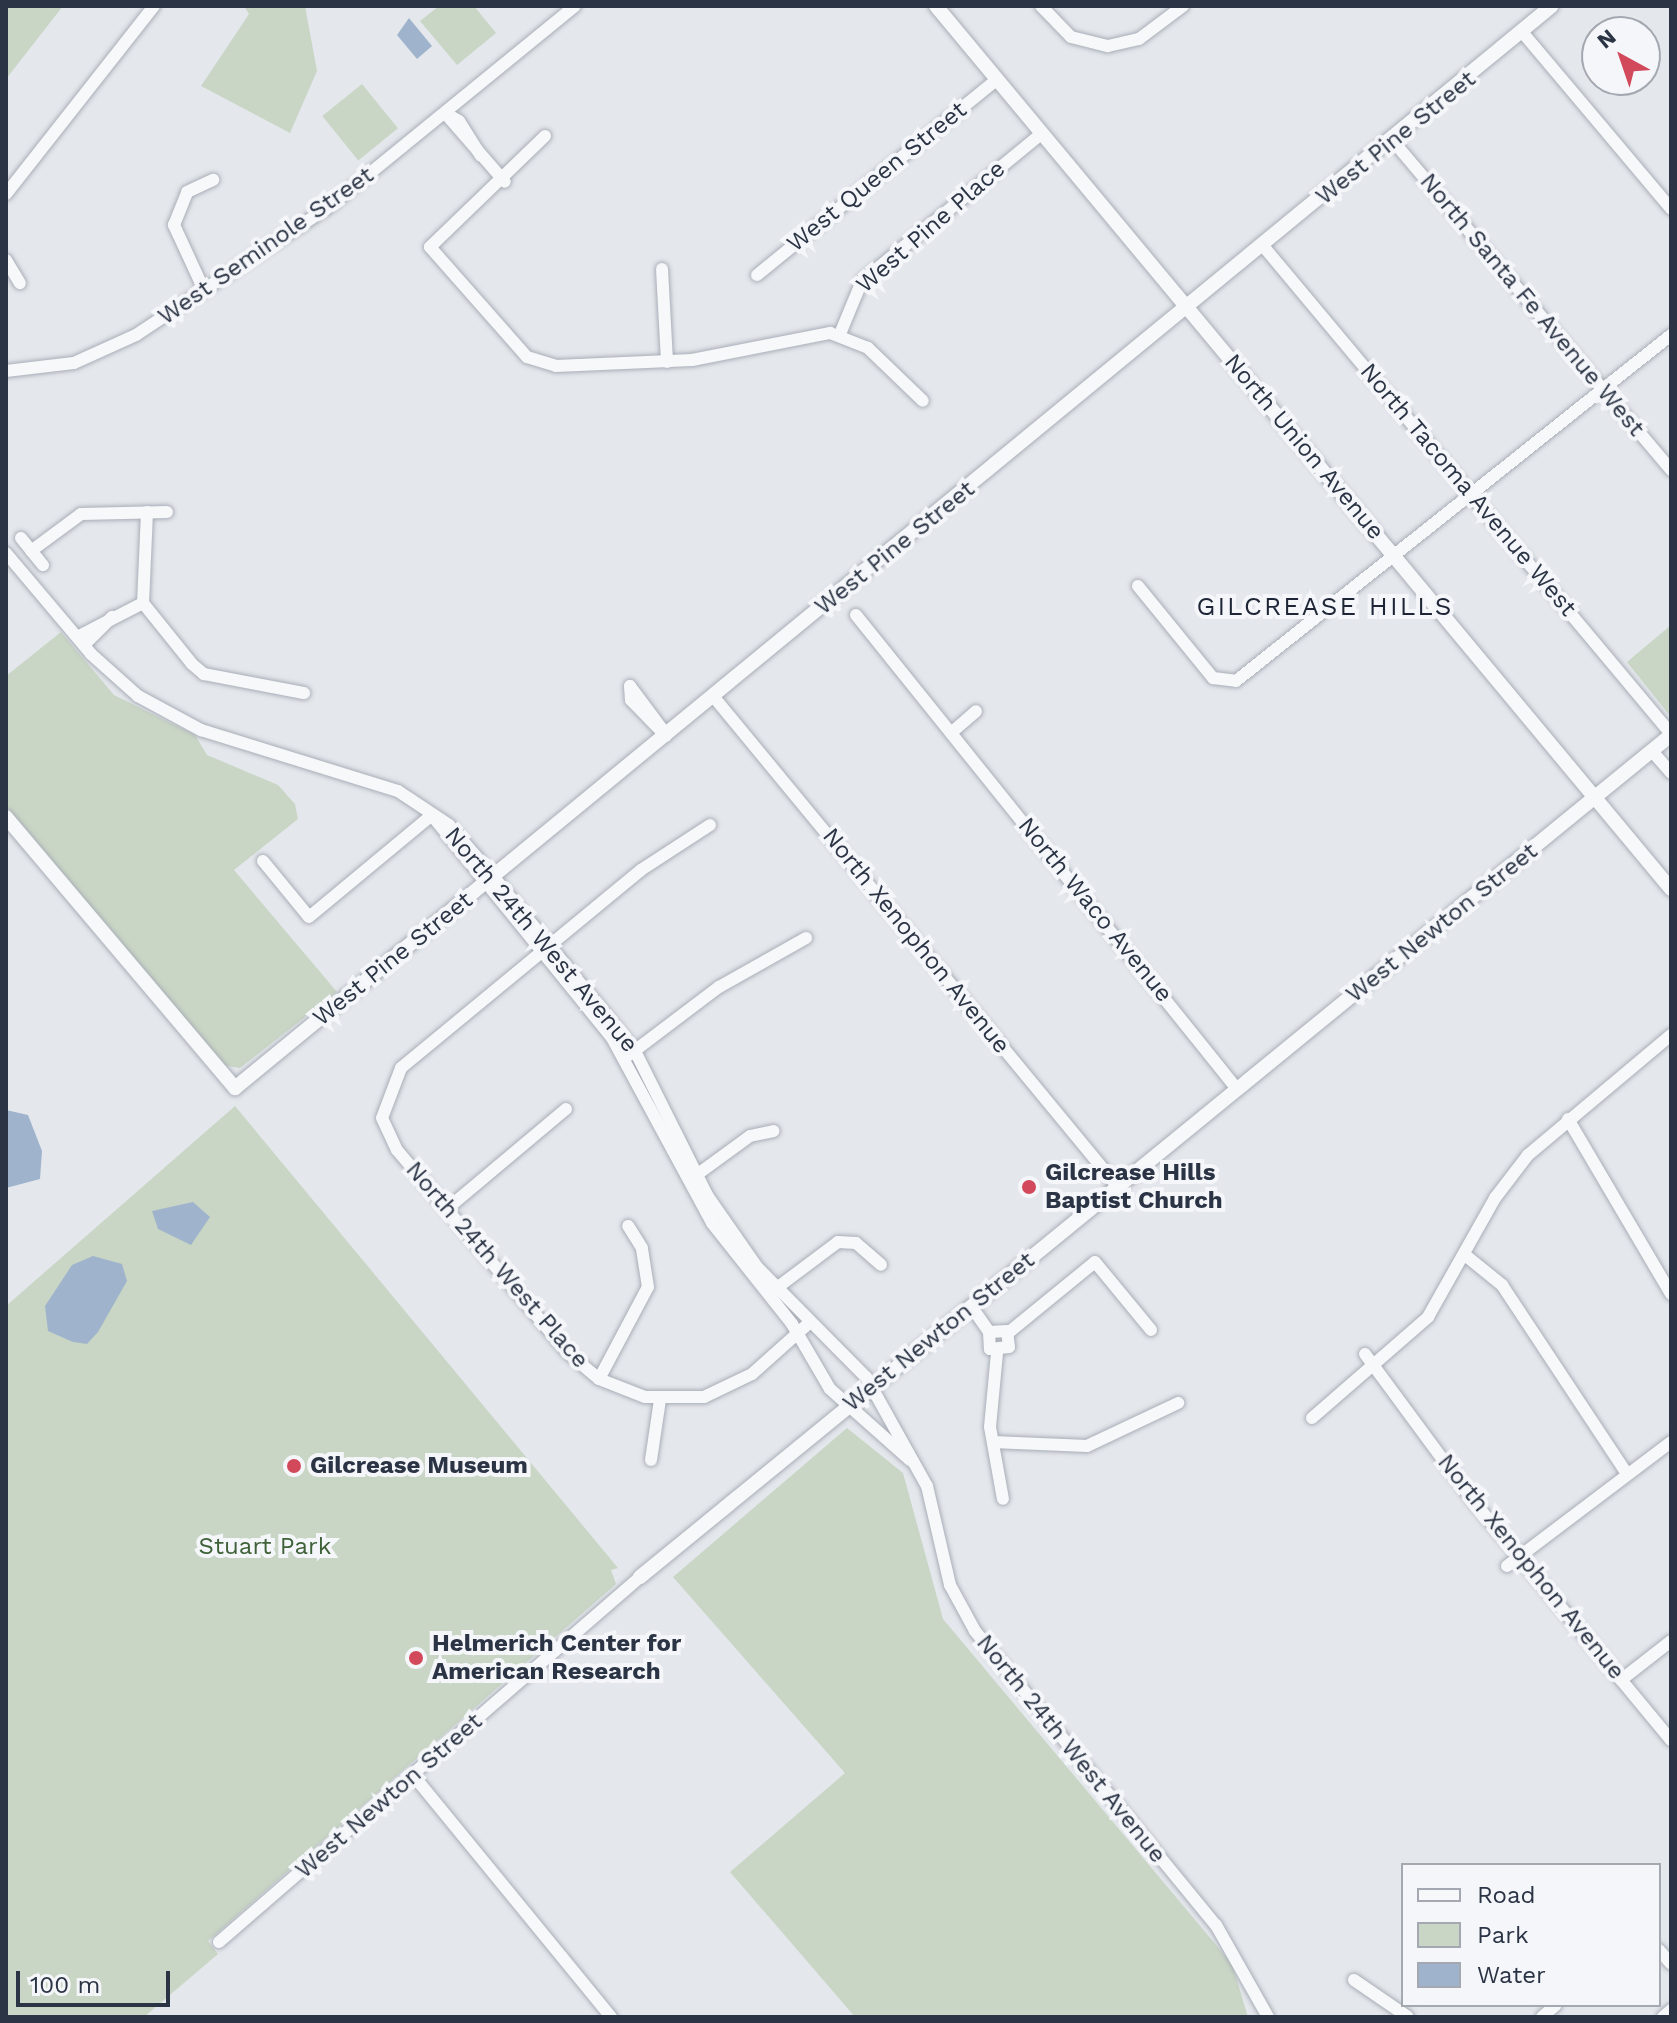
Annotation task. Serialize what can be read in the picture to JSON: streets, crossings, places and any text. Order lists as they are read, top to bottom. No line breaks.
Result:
{"streets":{"street":["West Pine Street","West Queen Street","West Pine Place","West Seminole Street","North Santa Fe Avenue West","North Union Avenue","North Tacoma Avenue West","North Waco Avenue","West Newton Street","North 24th West Avenue","North Xenophon Avenue","North 24th West Place"]},"crossings":[["West Pine Street","North Santa Fe Avenue West"],["West Pine Street","North Union Avenue"],["West Pine Street","North Tacoma Avenue West"],["West Pine Street","North 24th West Avenue"],["West Pine Street","North Xenophon Avenue"],["West Queen Street","North Union Avenue"],["West Pine Place","North Union Avenue"],["North Union Avenue","West Newton Street"],["North Tacoma Avenue West","West Newton Street"],["North Waco Avenue","West Newton Street"],["West Newton Street","North 24th West Avenue"],["West Newton Street","North Xenophon Avenue"],["North 24th West Avenue","North 24th West Place"]],"districts":["GILCREASE HILLS"],"parks":["Stuart Park"],"places":["Gilcrease Hills Baptist Church","Gilcrease Museum","Helmerich Center for American Research"],"legend":["Road","Park","Water"],"scale_bar":"100 m","north":"top left"}
